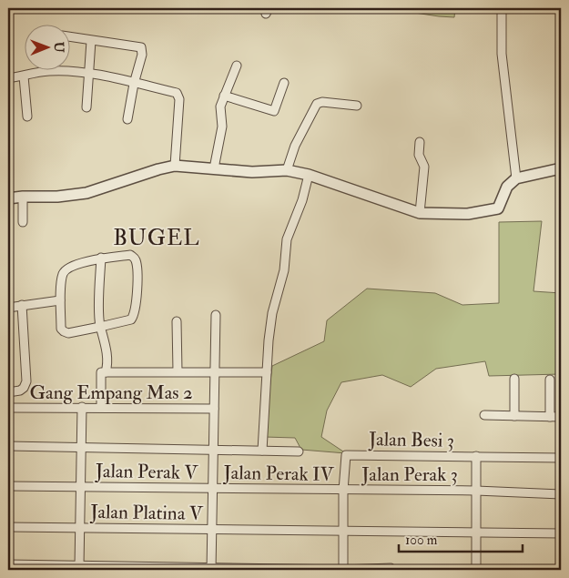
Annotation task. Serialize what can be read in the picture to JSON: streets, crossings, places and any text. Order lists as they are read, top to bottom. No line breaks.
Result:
{"streets":{"street":["Gang Empang Mas 2","Jalan Besi 3","Jalan Perak V","Jalan Perak IV","Jalan Perak 3","Jalan Platina V"]},"crossings":[["Jalan Besi 3","Jalan Perak IV"],["Jalan Besi 3","Jalan Perak 3"],["Jalan Perak V","Jalan Perak IV"],["Jalan Perak IV","Jalan Perak 3"]],"districts":["BUGEL"],"scale_bar":"100 m","north":"right"}
